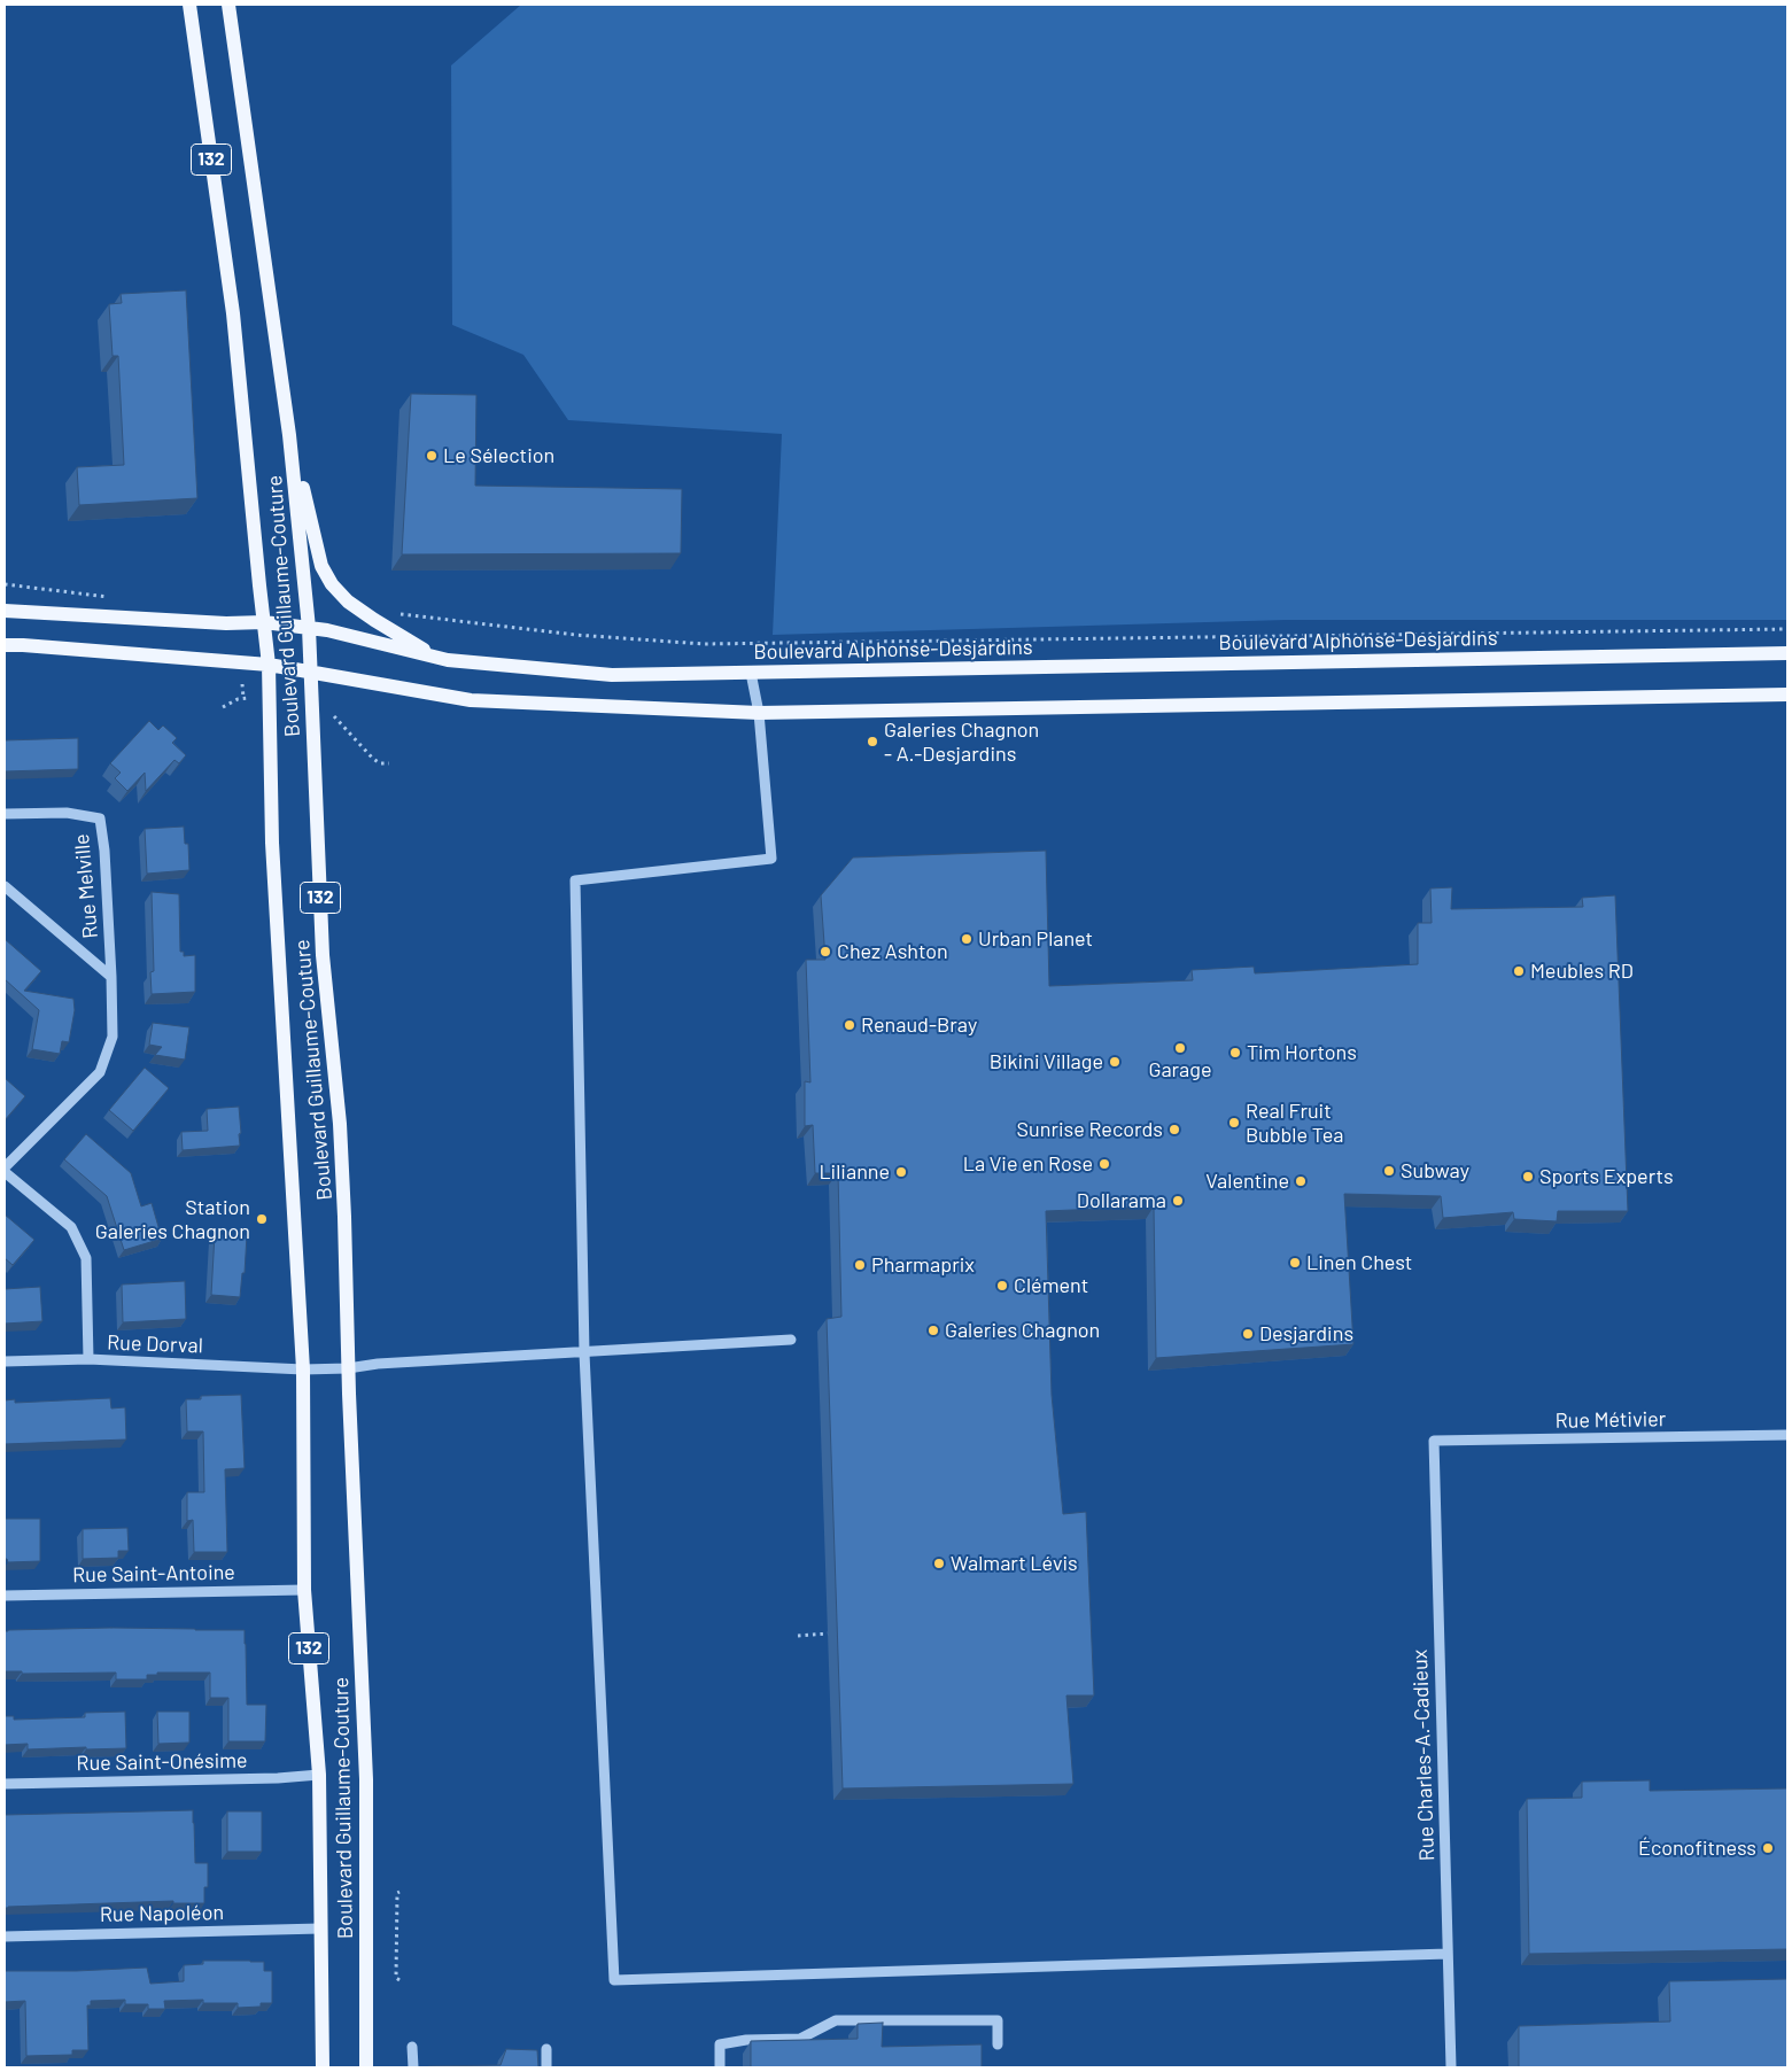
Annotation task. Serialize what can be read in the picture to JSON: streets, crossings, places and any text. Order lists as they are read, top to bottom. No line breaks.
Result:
{"streets":{"main road":["132","Boulevard Guillaume-Couture","Boulevard Alphonse-Desjardins"],"street":["Rue Melville","Rue Dorval","Rue Métivier","Rue Saint-Antoine","Rue Charles-A.-Cadieux","Rue Saint-Onésime","Rue Napoléon"]},"crossings":[["Boulevard Guillaume-Couture","Boulevard Alphonse-Desjardins"],["Boulevard Guillaume-Couture","Rue Dorval"],["Boulevard Guillaume-Couture","Rue Saint-Antoine"],["Boulevard Guillaume-Couture","Rue Saint-Onésime"],["Boulevard Guillaume-Couture","Rue Napoléon"],["Rue Métivier","Rue Charles-A.-Cadieux"]],"places":["Le Sélection","Galeries Chagnon - A.-Desjardins","Urban Planet","Chez Ashton","Meubles RD","Renaud-Bray","Garage","Tim Hortons","Bikini Village","Real Fruit Bubble Tea","Sunrise Records","La Vie en Rose","Subway","Lilianne","Sports Experts","Valentine","Dollarama","Station Galeries Chagnon","Linen Chest","Pharmaprix","Clément","Galeries Chagnon","Desjardins","Walmart Lévis","Éconofitness"]}
